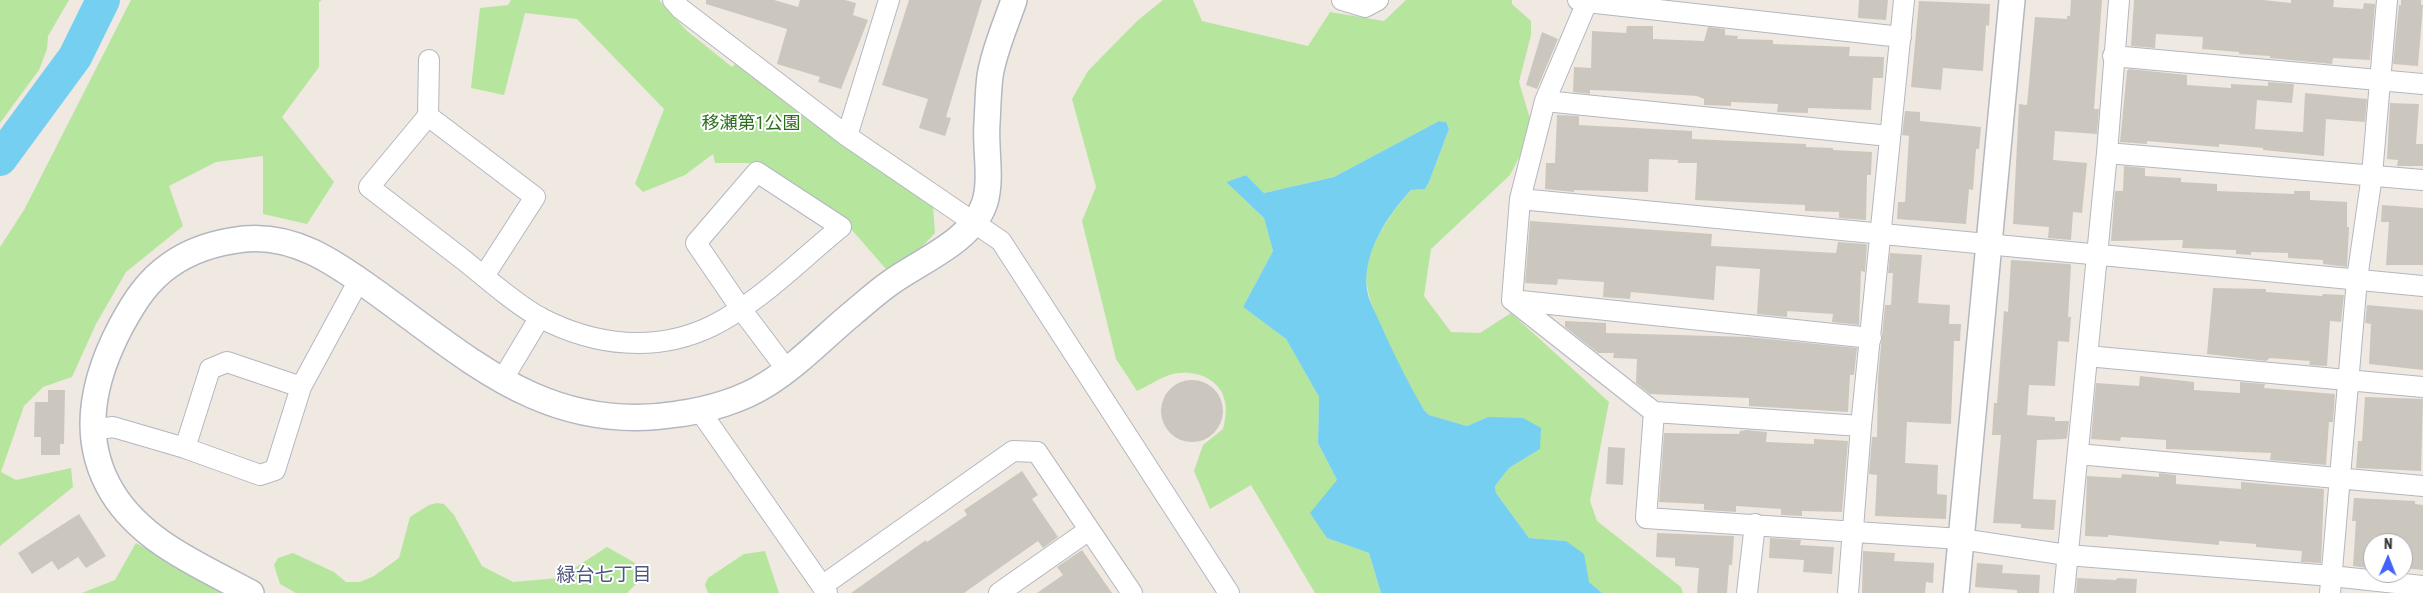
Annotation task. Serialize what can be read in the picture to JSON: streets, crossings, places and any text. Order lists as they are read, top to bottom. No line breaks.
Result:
{"districts":["緑台七丁目"],"parks":["移瀬第1公園"],"north":"top"}
